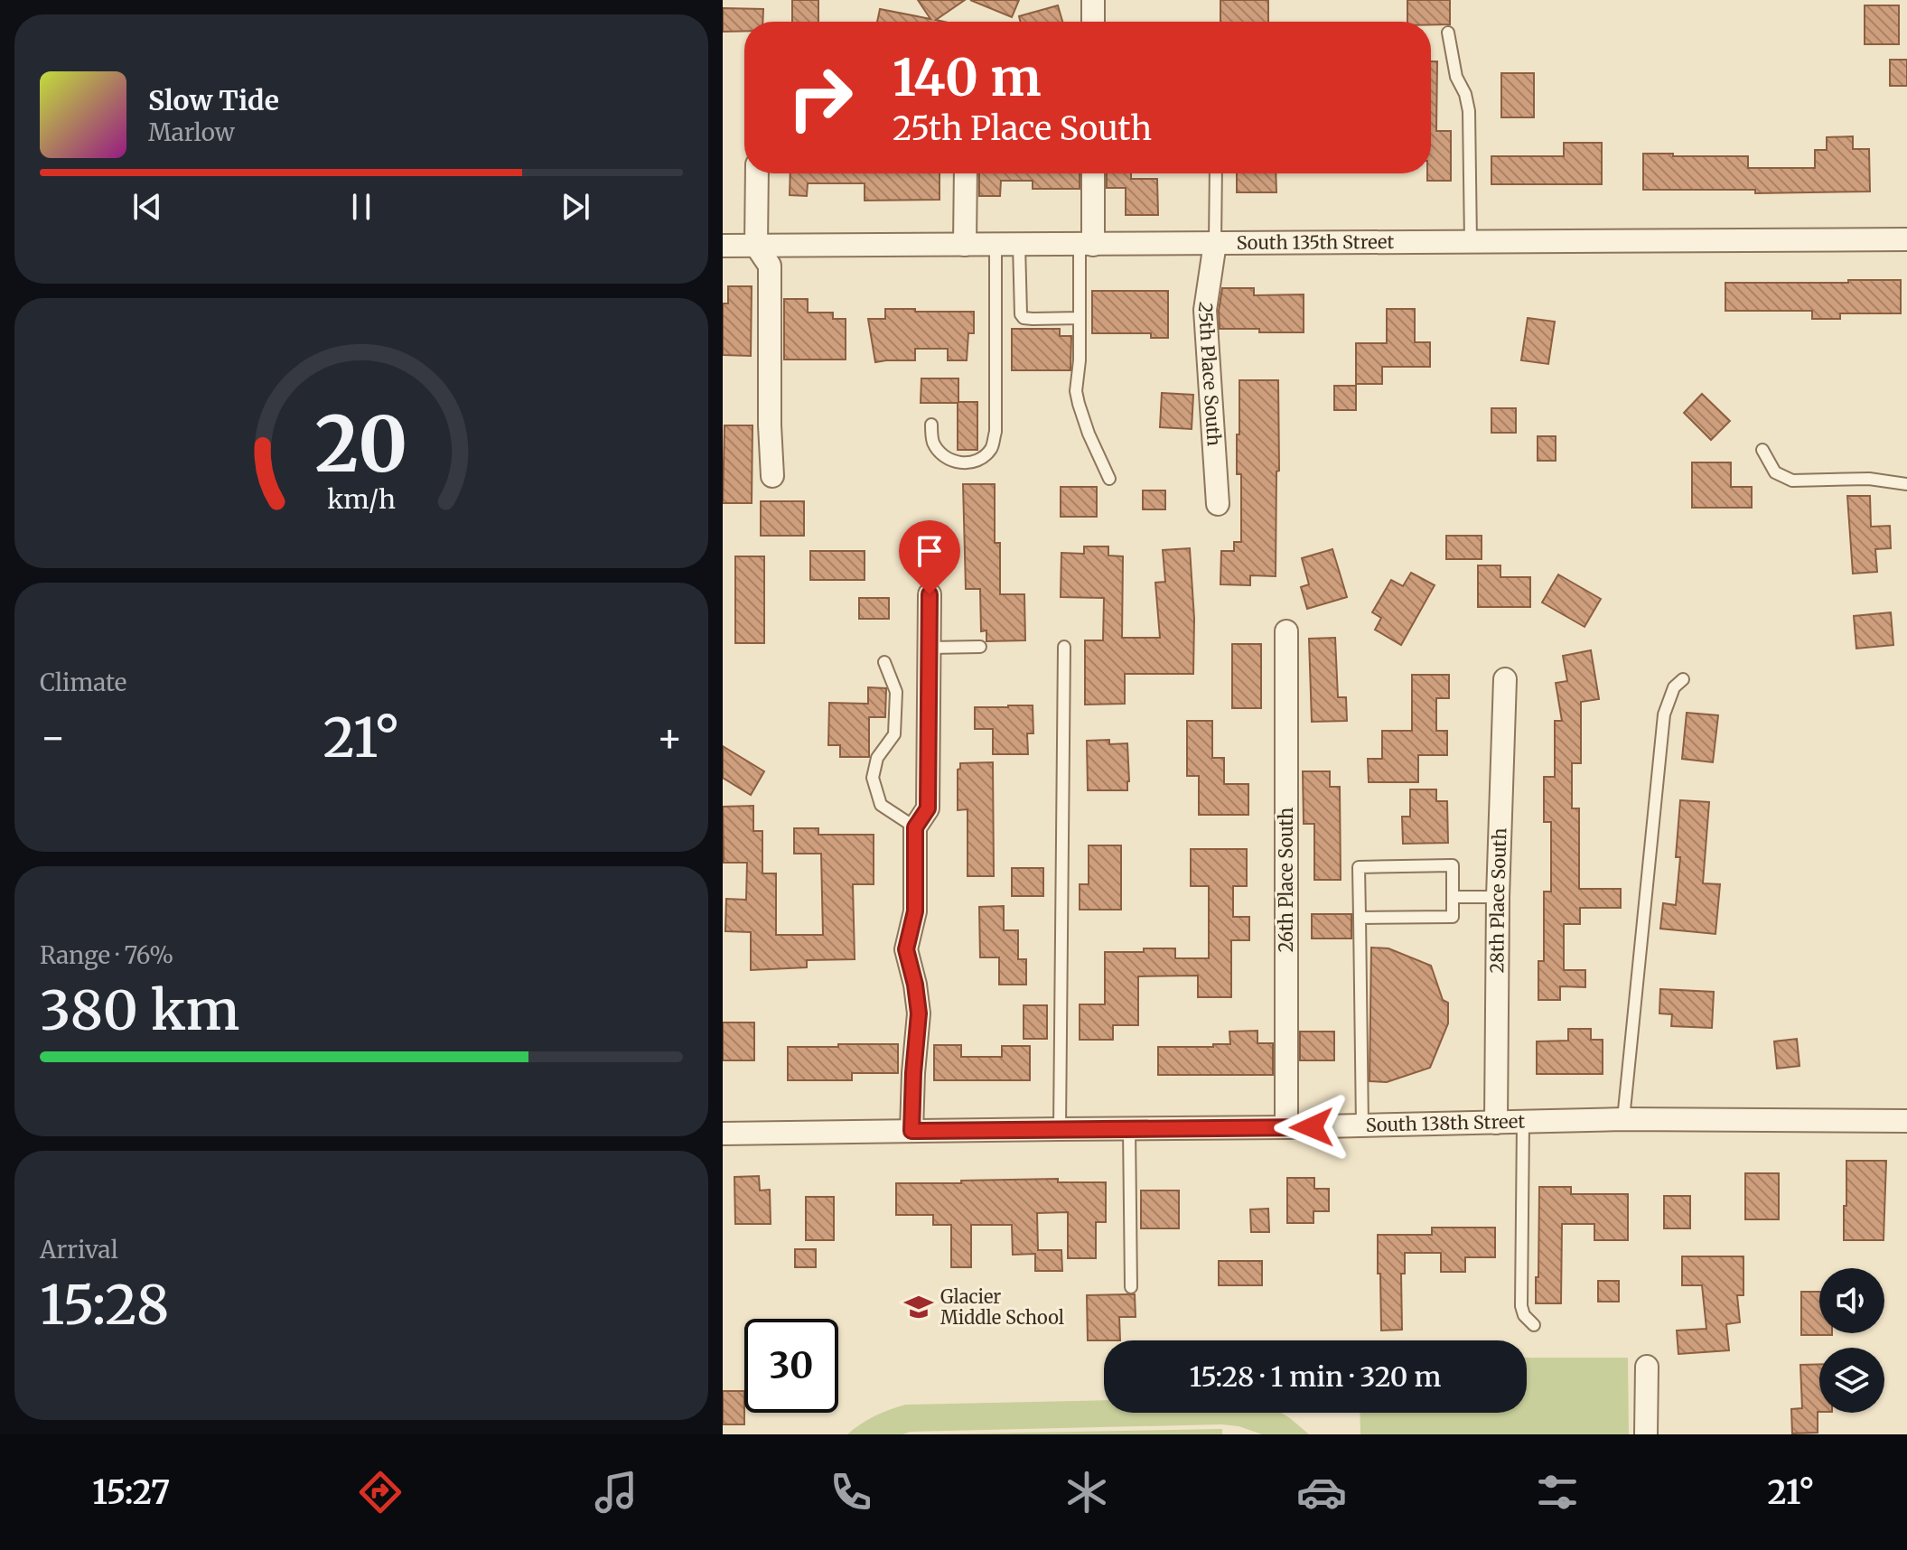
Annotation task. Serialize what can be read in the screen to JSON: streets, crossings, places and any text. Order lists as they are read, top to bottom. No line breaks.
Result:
{"streets":{"street":["South 135th Street","25th Place South","26th Place South","28th Place South","South 138th Street"]},"crossings":[["South 135th Street","25th Place South"],["26th Place South","South 138th Street"],["28th Place South","South 138th Street"]],"places":{"school or university":["Glacier Middle School"]},"page":{"turn":["140 m","25th Place South"],"song":["Slow Tide","Marlow"],"tile":["Climate",["Range · 76%","380 km"],["Arrival","15:28"]],"heat":["−","21°","+"],"limit":"30","trip":"15:28 · 1 min · 320 m","tabs":["15:27","21°"],"gauge":["20","km/h"]}}
